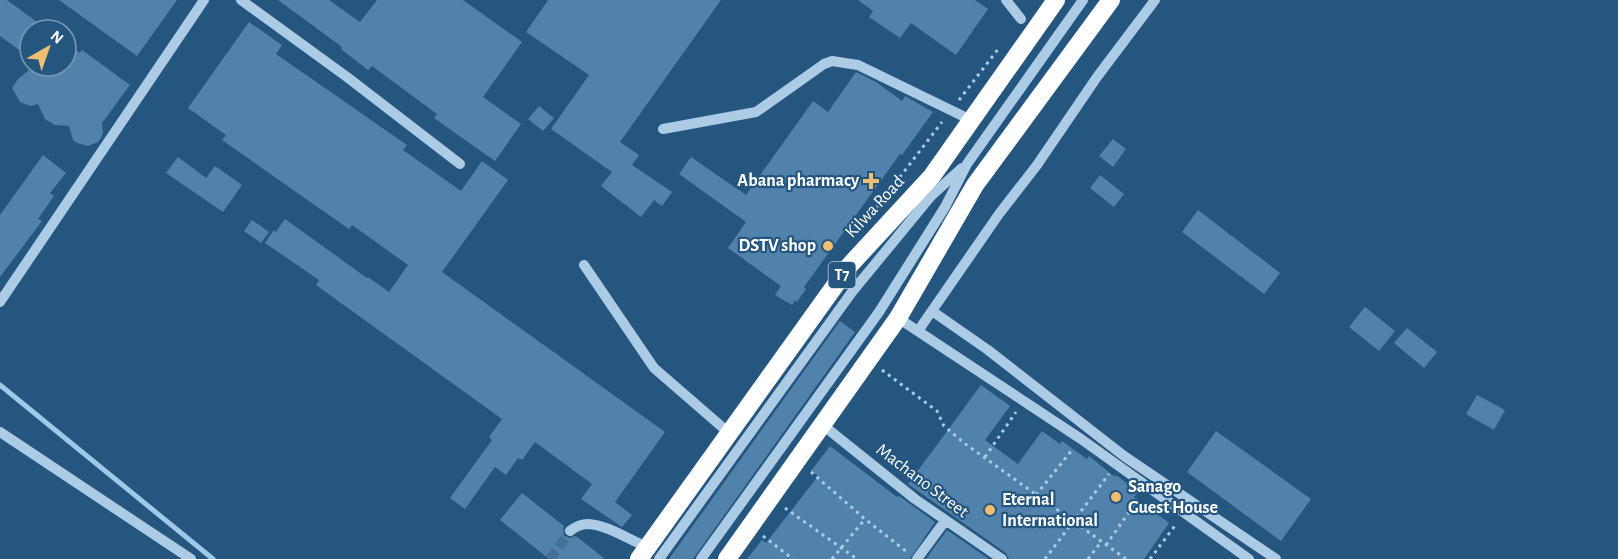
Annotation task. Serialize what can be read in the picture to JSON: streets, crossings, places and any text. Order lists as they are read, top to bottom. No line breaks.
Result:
{"streets":{"highway":["Kilwa Road","T7"],"street":["Machano Street"]},"places":{"health":["Abana pharmacy"],"other":["DSTV shop","Sanago Guest House","Eternal International"]},"north":"top right"}
